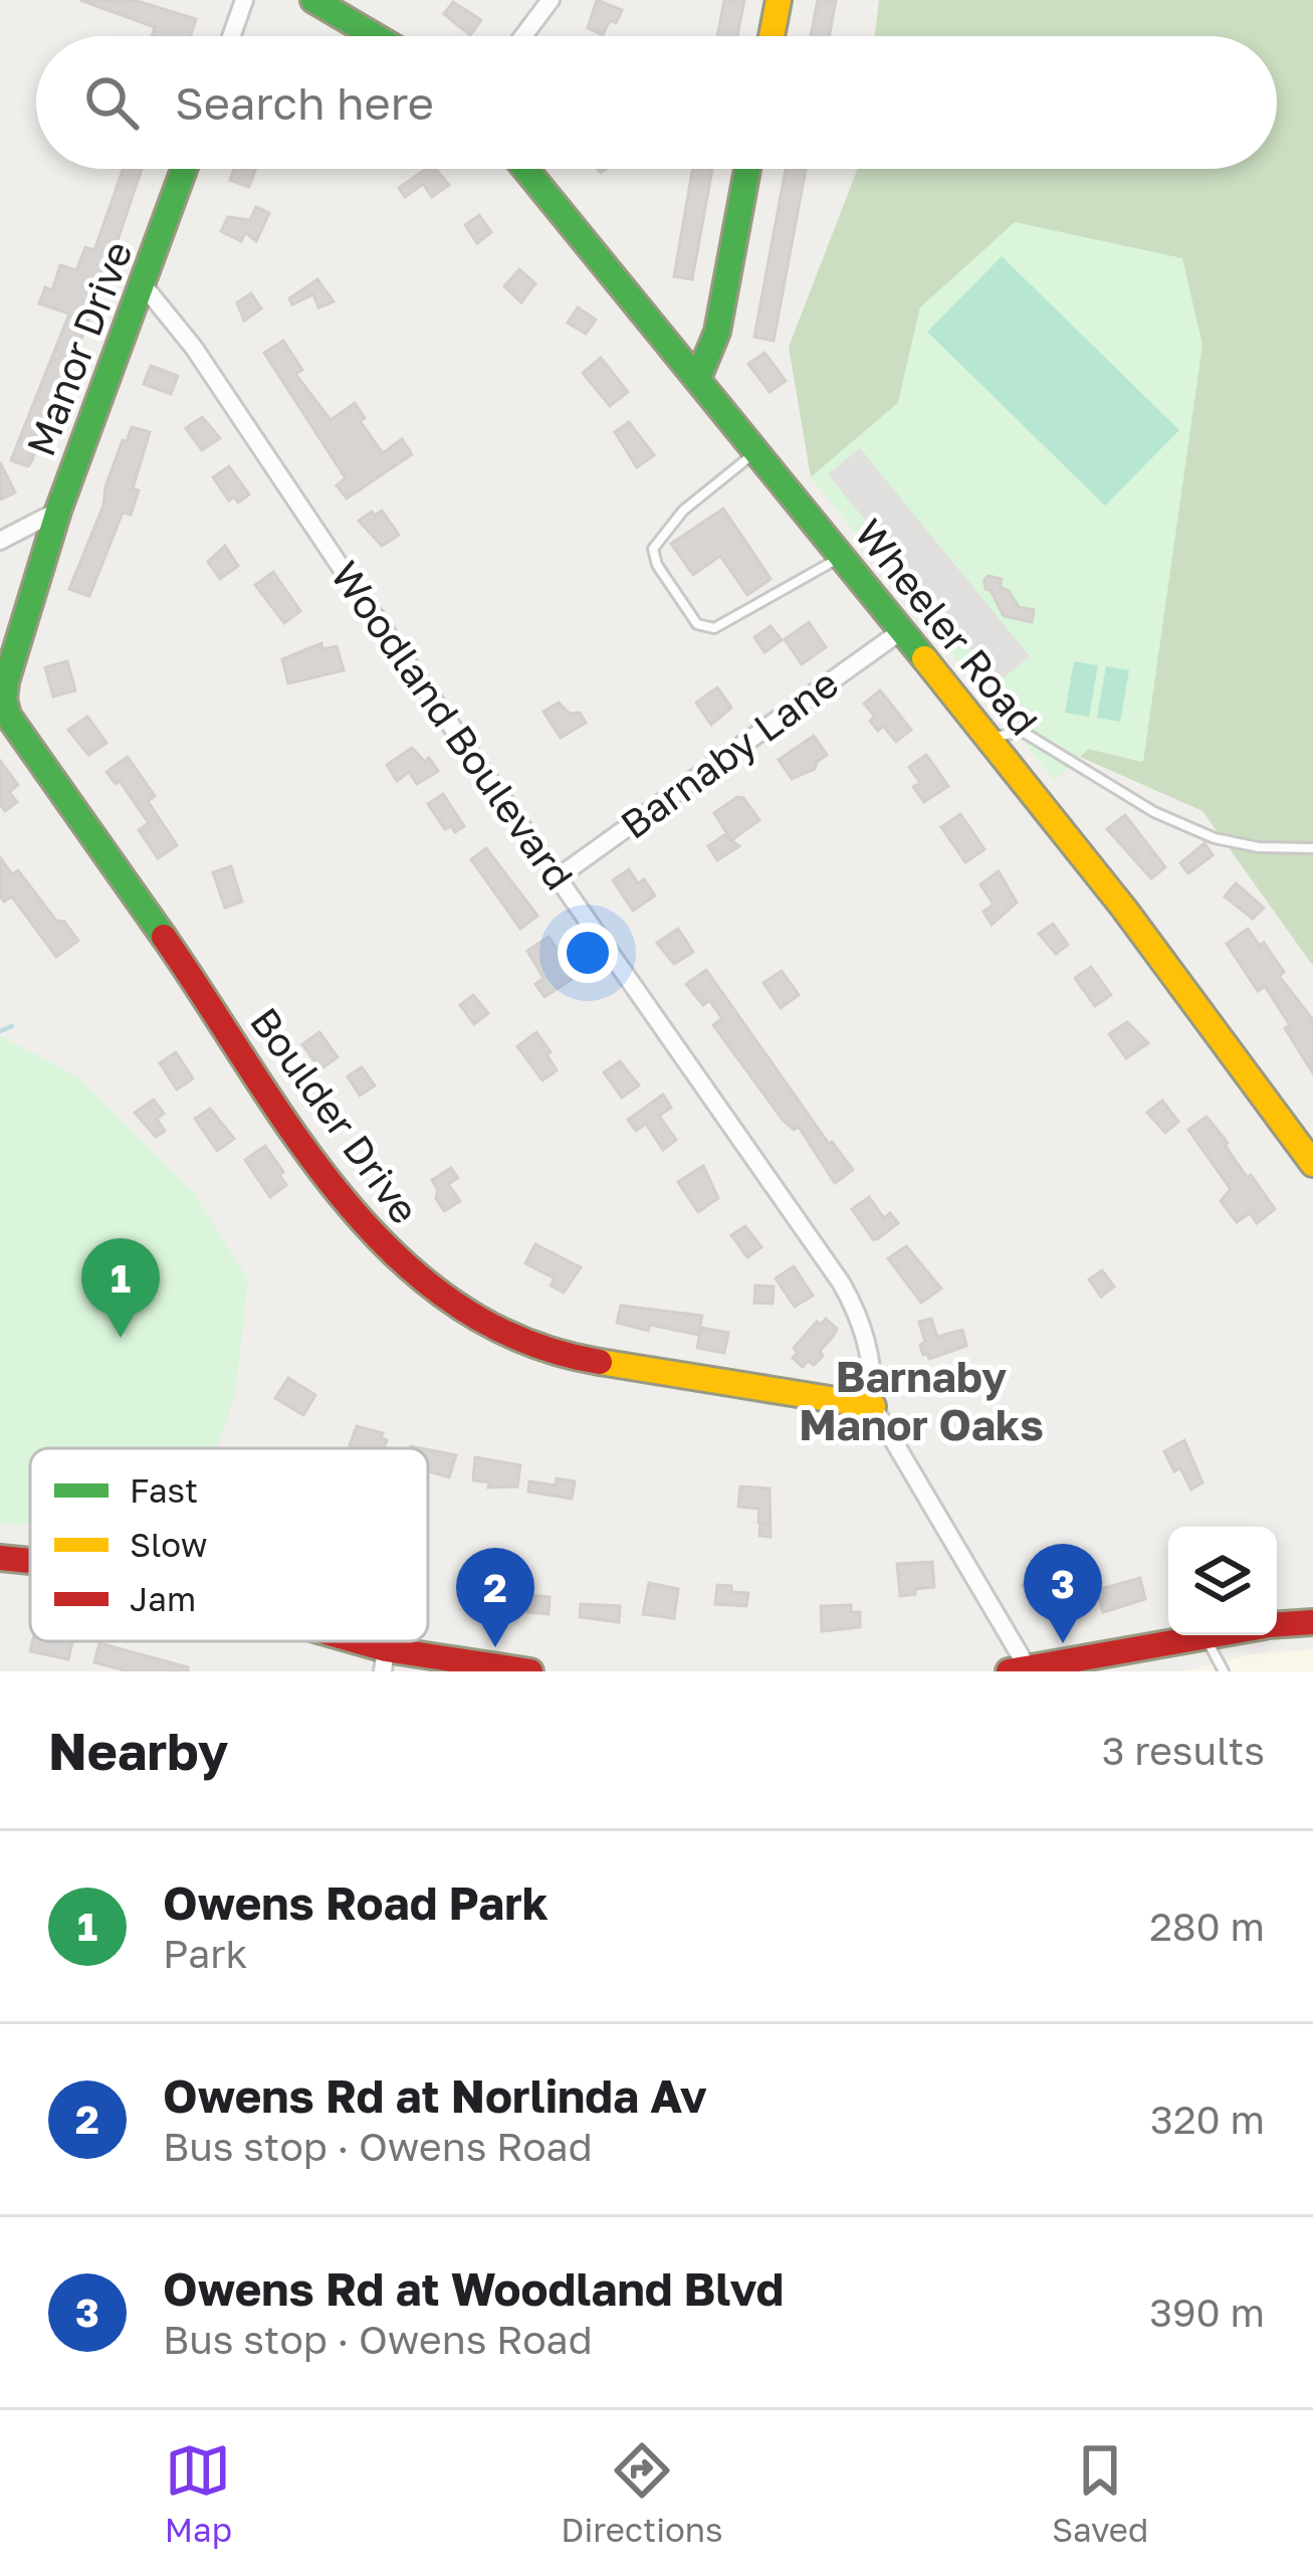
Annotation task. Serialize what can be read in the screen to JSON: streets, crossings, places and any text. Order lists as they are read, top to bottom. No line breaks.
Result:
{"streets":{"street":["Manor Drive","Wheeler Road","Woodland Boulevard","Barnaby Lane","Boulder Drive"]},"crossings":[["Manor Drive","Woodland Boulevard"],["Manor Drive","Boulder Drive"],["Wheeler Road","Barnaby Lane"],["Woodland Boulevard","Barnaby Lane"],["Woodland Boulevard","Boulder Drive"]],"districts":["Barnaby Manor Oaks"],"legend":["Fast","Slow","Jam"],"page":{"search":"Search here","pins":["1","3","2"],"heading":["Nearby","3 results"],"list":[{"mark":"1","name":"Owens Road Park","note":"Park","value":"280 m"},{"mark":"2","name":"Owens Rd at Norlinda Av","note":"Bus stop · Owens Road","value":"320 m"},{"mark":"3","name":"Owens Rd at Woodland Blvd","note":"Bus stop · Owens Road","value":"390 m"}],"nav":["Map","Directions","Saved"]}}
